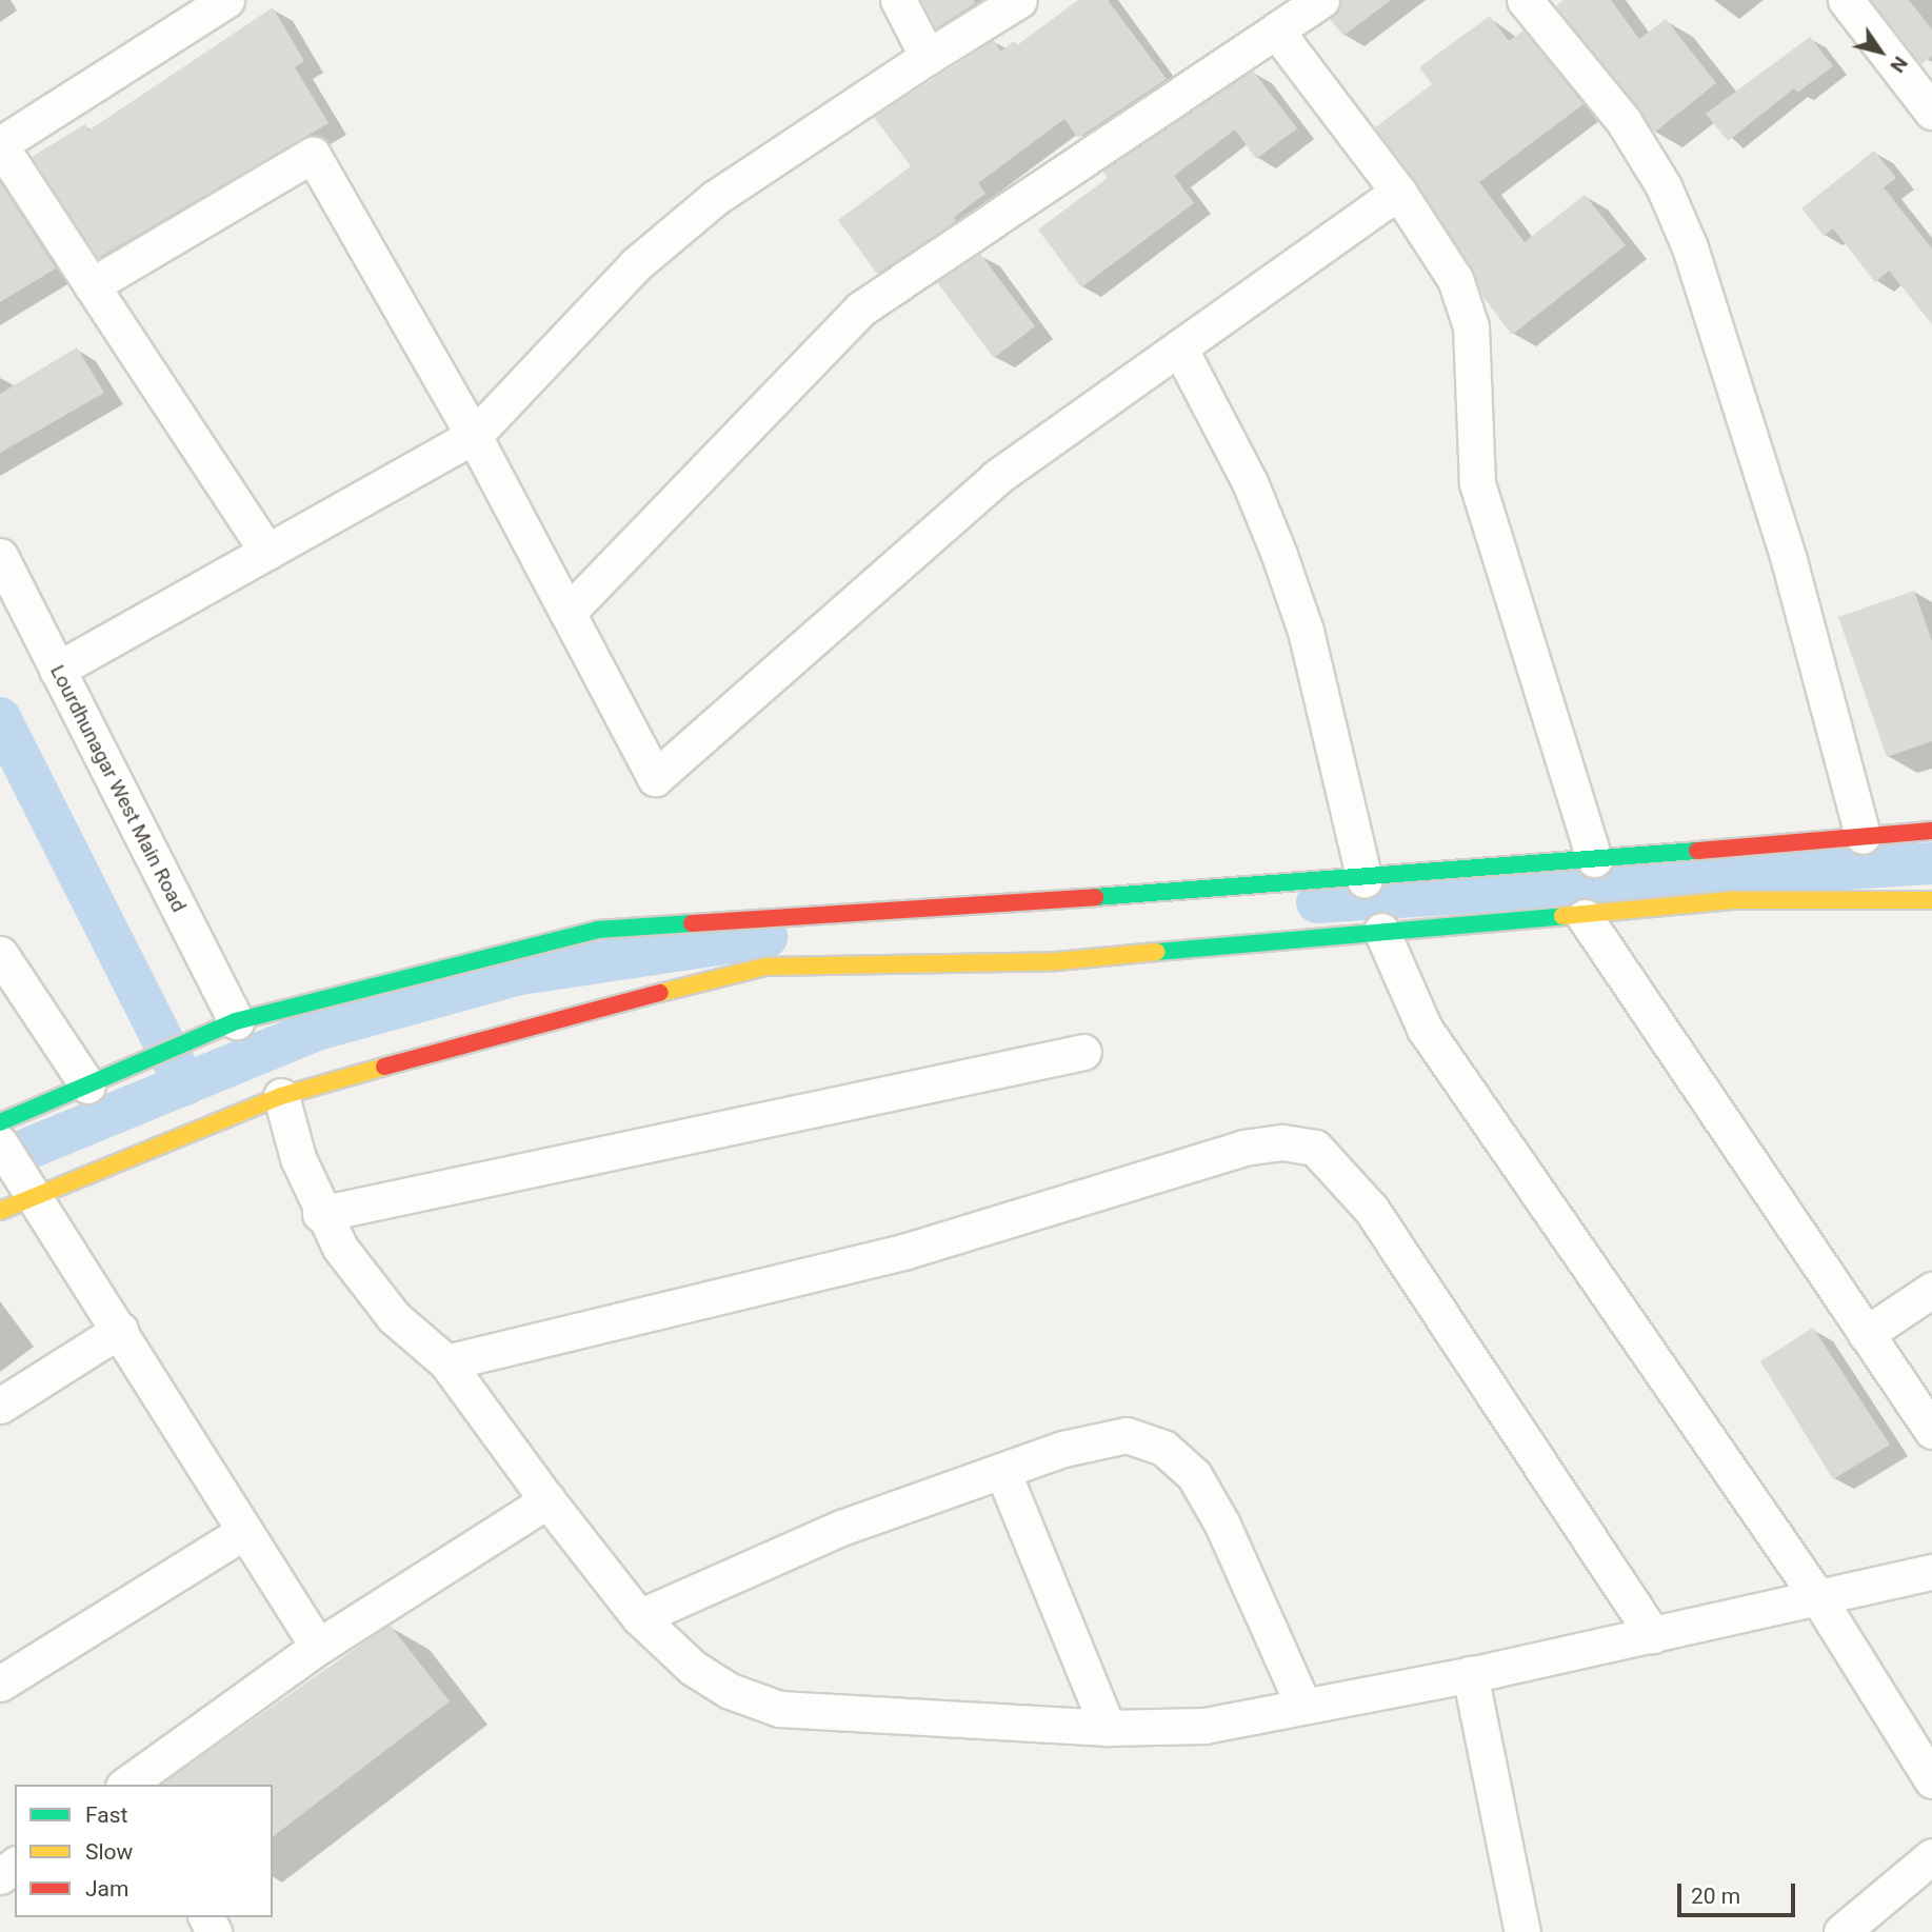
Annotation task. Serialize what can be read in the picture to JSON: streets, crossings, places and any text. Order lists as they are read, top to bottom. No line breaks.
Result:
{"streets":{"street":["Lourdhunagar West Main Road"]},"legend":["Fast","Slow","Jam"],"scale_bar":"20 m","north":"bottom right"}
